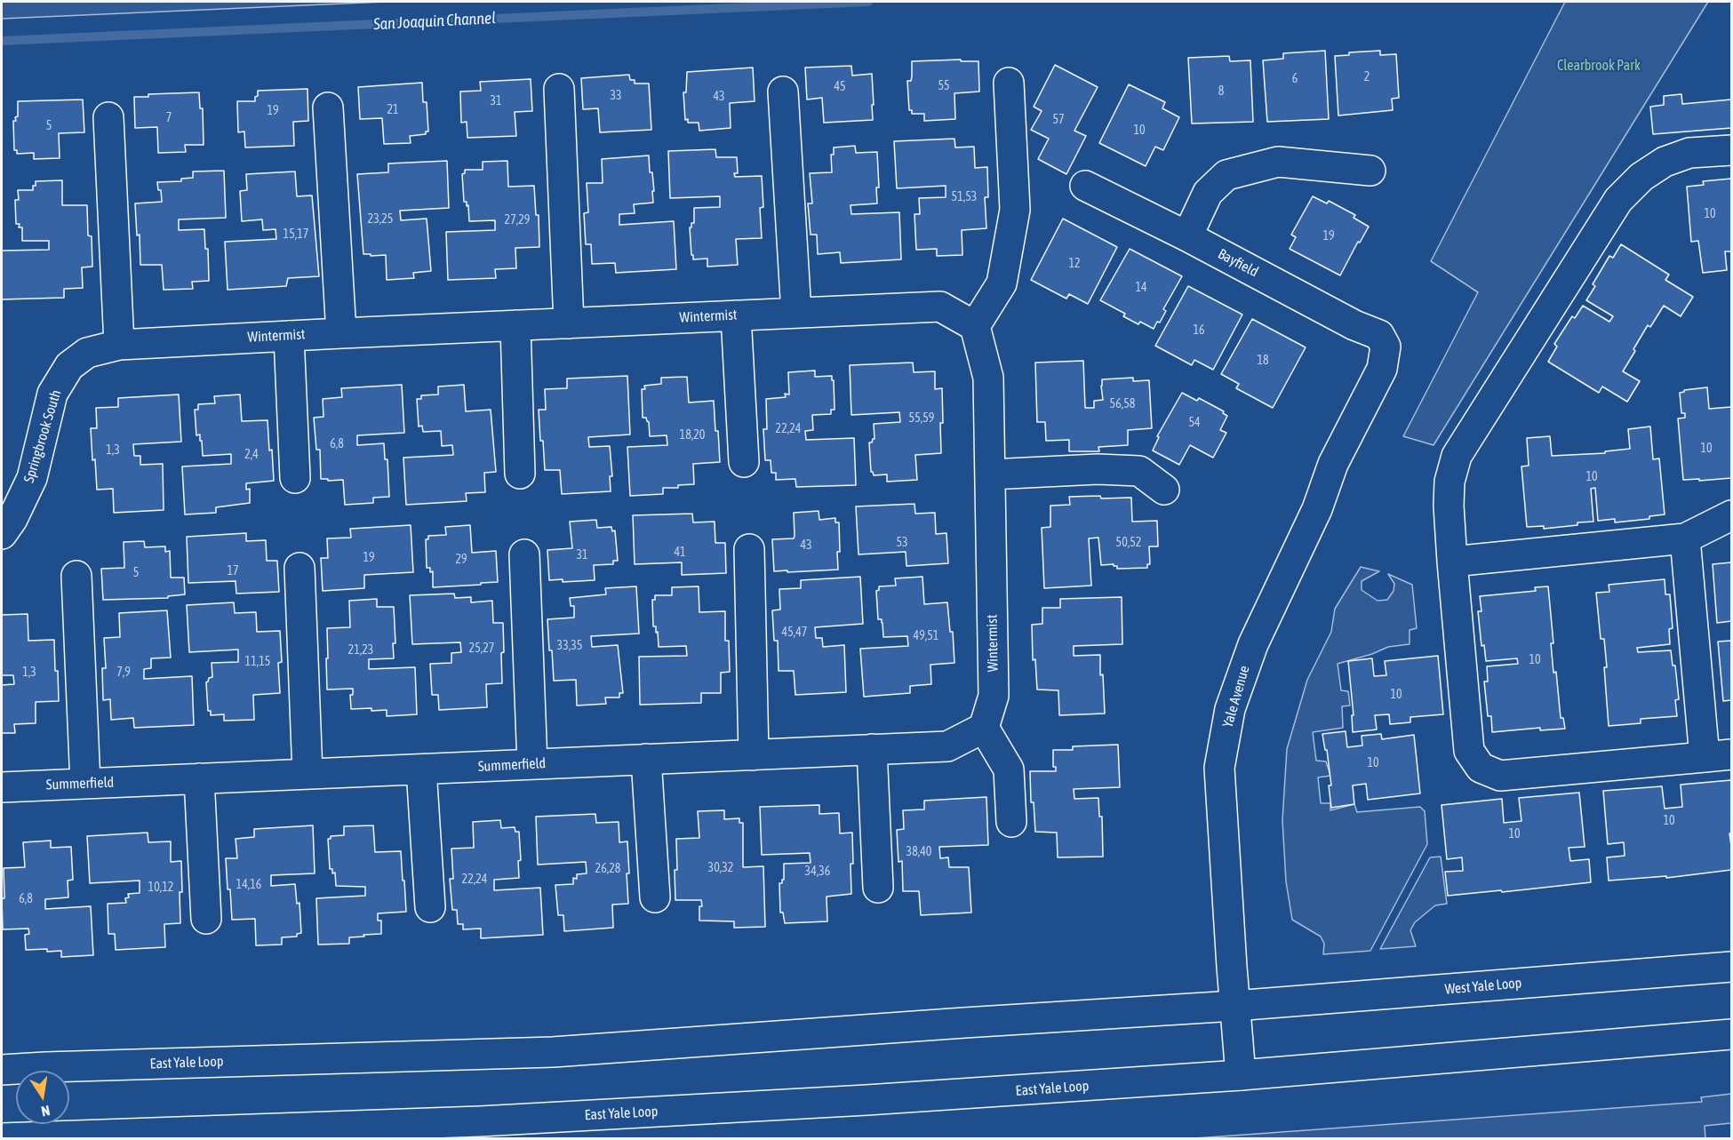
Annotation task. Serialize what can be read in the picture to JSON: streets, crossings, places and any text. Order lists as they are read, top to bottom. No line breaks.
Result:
{"streets":{"street":["Bayfield","Wintermist","Springbrook South","Yale Avenue","Summerfield","West Yale Loop","East Yale Loop"]},"crossings":[["Bayfield","Yale Avenue"],["Wintermist","Springbrook South"],["Wintermist","Summerfield"],["Yale Avenue","West Yale Loop"],["Yale Avenue","East Yale Loop"],["West Yale Loop","East Yale Loop"]],"water":["San Joaquin Channel"],"parks":["Clearbrook Park"],"house_numbers":["2","6","55","45","8","33","43","31","21","19","7","57","5","10","51,53","10","23,25","27,29","15,17","19","12","14","16","18","56,58","55,59","54","22,24","18,20","6,8","10","1,3","2,4","10","53","50,52","43","41","31","19","29","17","5","45,47","49,51","33,35","25,27","21,23","10","11,15","1,3","7,9","10","10","10","10","38,40","30,32","26,28","34,36","22,24","14,16","10,12","6,8"],"north":"bottom"}
